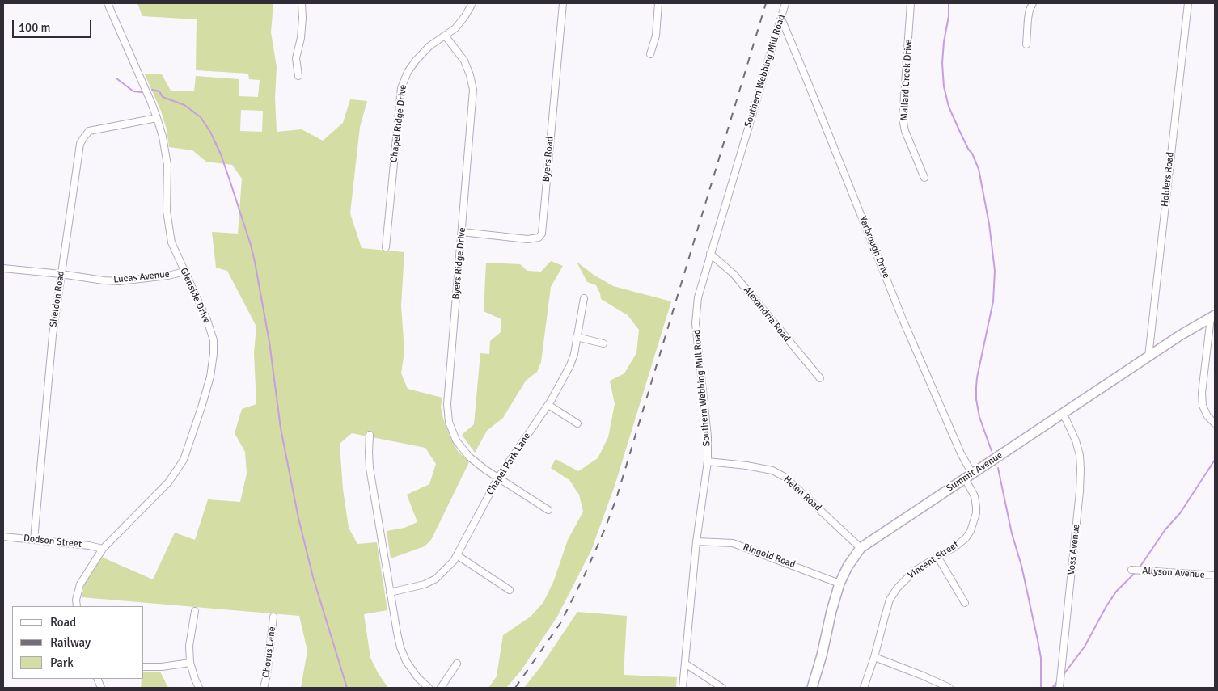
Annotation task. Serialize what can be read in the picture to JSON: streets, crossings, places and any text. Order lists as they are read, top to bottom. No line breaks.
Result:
{"streets":{"main road":["Summit Avenue"],"street":["Southern Webbing Mill Road","Mallard Creek Drive","Chapel Ridge Drive","Byers Road","Holders Road","Yarbrough Drive","Byers Ridge Drive","Lucas Avenue","Glenside Drive","Sheldon Road","Alexandria Road","Chapel Park Lane","Helen Road","Dodson Street","Voss Avenue","Ringold Road","Vincent Street","Allyson Avenue","Chorus Lane"]},"crossings":[["Southern Webbing Mill Road","Yarbrough Drive"],["Southern Webbing Mill Road","Alexandria Road"],["Southern Webbing Mill Road","Helen Road"],["Southern Webbing Mill Road","Ringold Road"],["Chapel Ridge Drive","Byers Ridge Drive"],["Byers Road","Byers Ridge Drive"],["Holders Road","Summit Avenue"],["Yarbrough Drive","Summit Avenue"],["Yarbrough Drive","Vincent Street"],["Byers Ridge Drive","Chapel Park Lane"],["Lucas Avenue","Glenside Drive"],["Lucas Avenue","Sheldon Road"],["Glenside Drive","Sheldon Road"],["Glenside Drive","Dodson Street"],["Sheldon Road","Dodson Street"],["Summit Avenue","Helen Road"],["Summit Avenue","Voss Avenue"],["Summit Avenue","Ringold Road"],["Summit Avenue","Vincent Street"]],"legend":["Road","Railway","Park"],"scale_bar":"100 m"}
